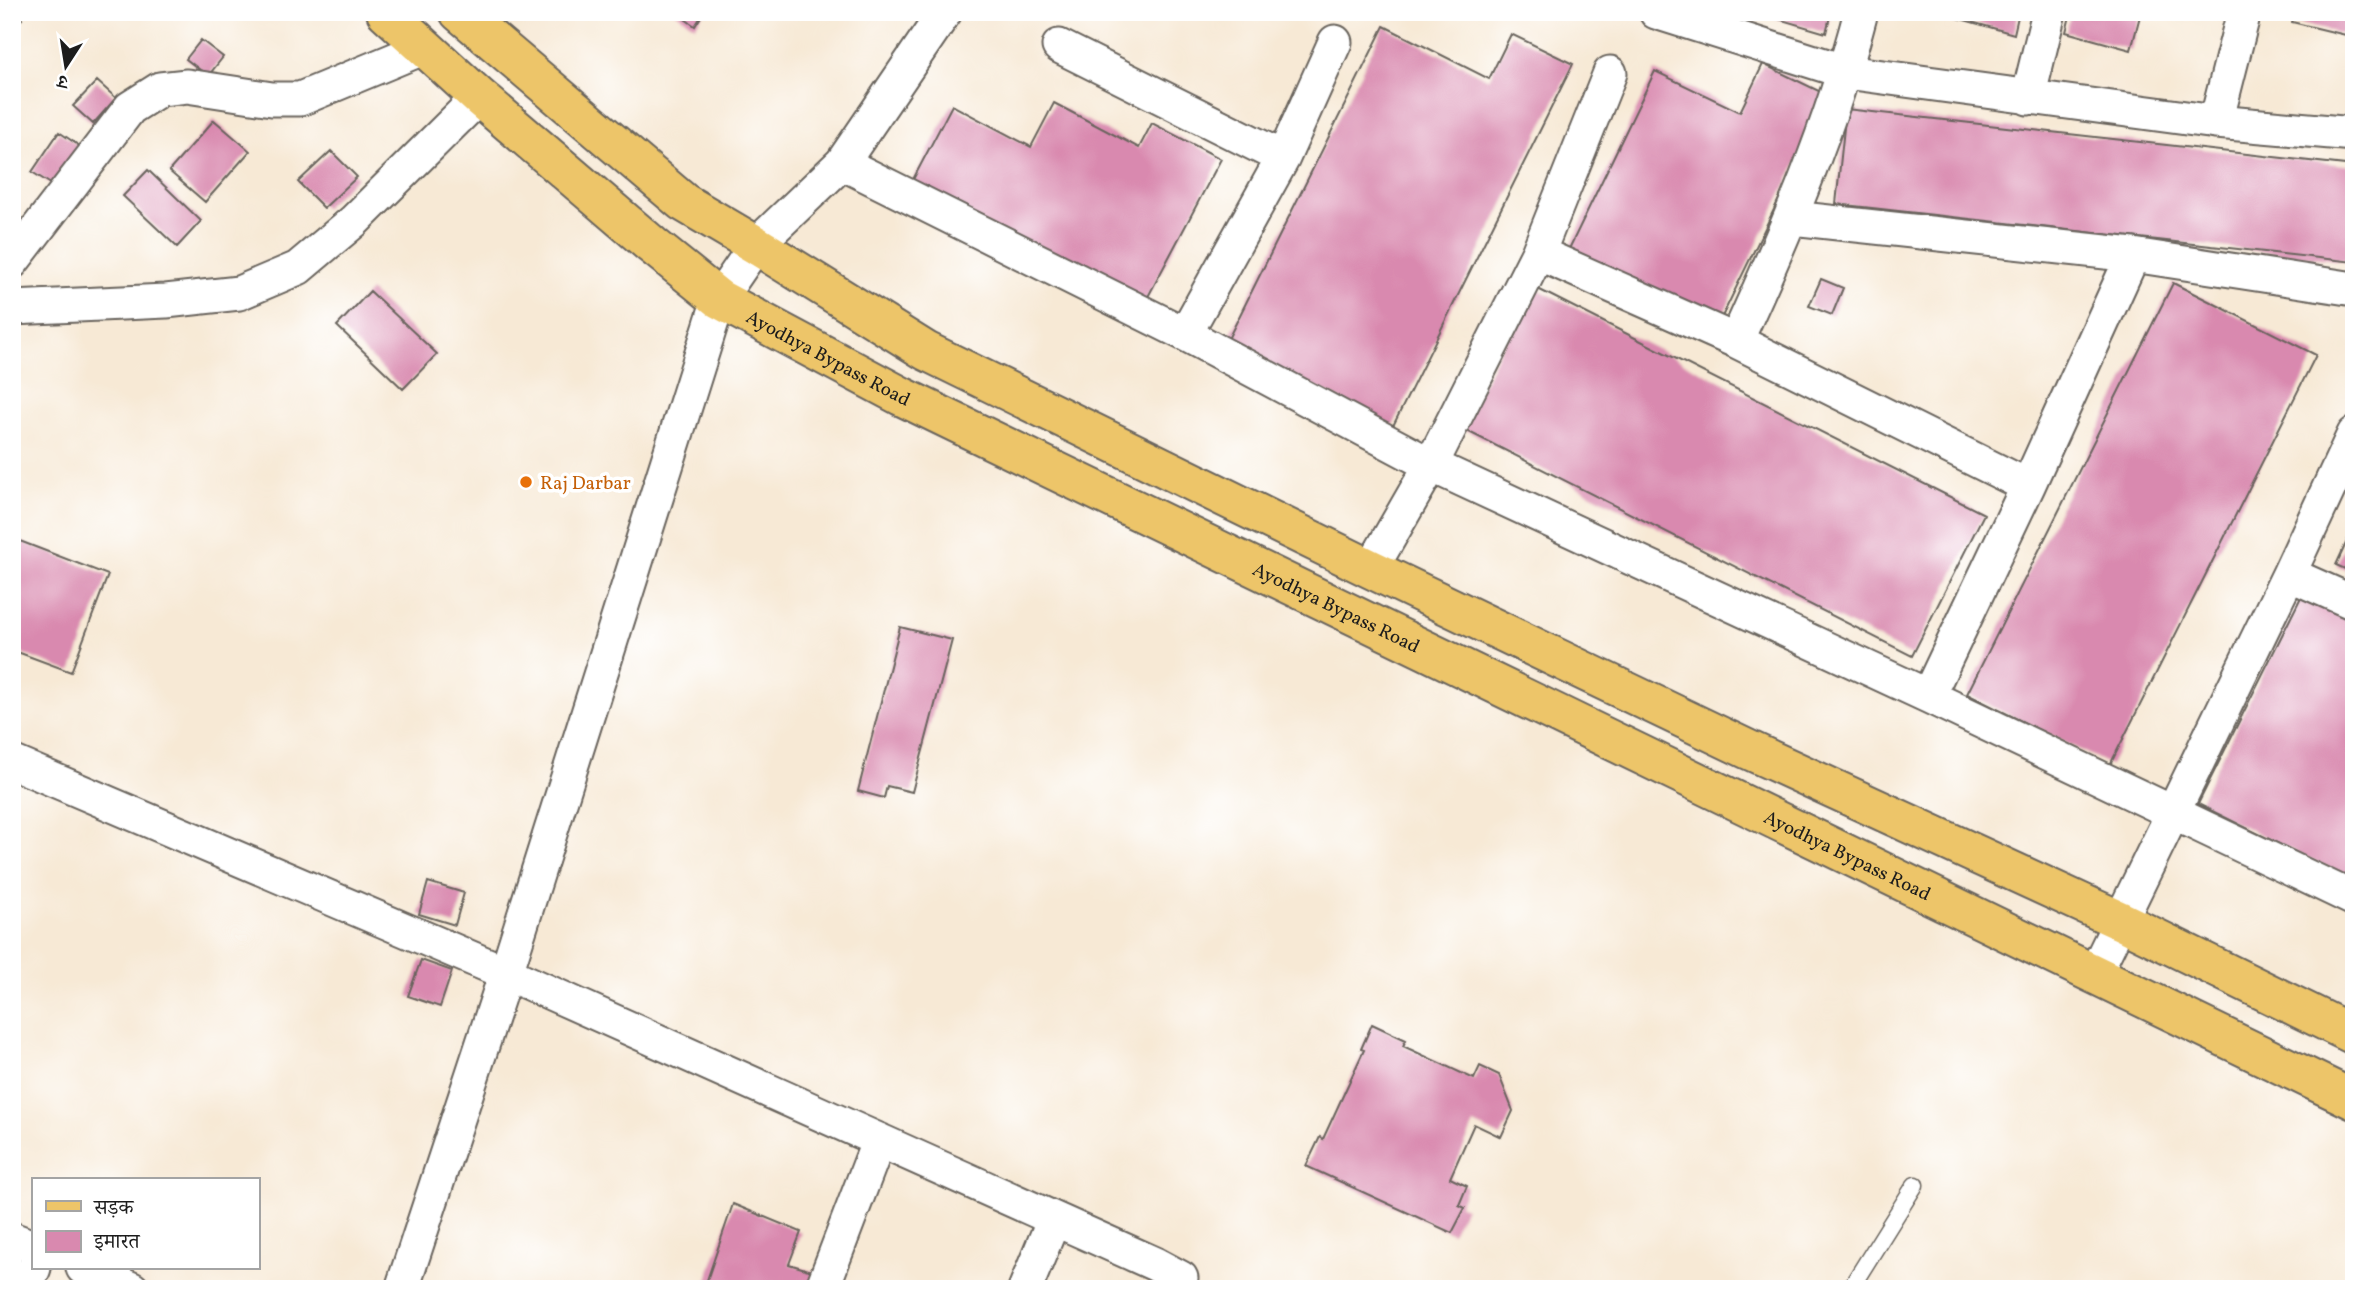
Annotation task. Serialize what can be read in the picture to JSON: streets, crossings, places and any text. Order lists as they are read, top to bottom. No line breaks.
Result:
{"streets":{"main road":["Ayodhya Bypass Road"]},"places":["Raj Darbar"],"legend":["सड़क","इमारत"],"north":"bottom"}
